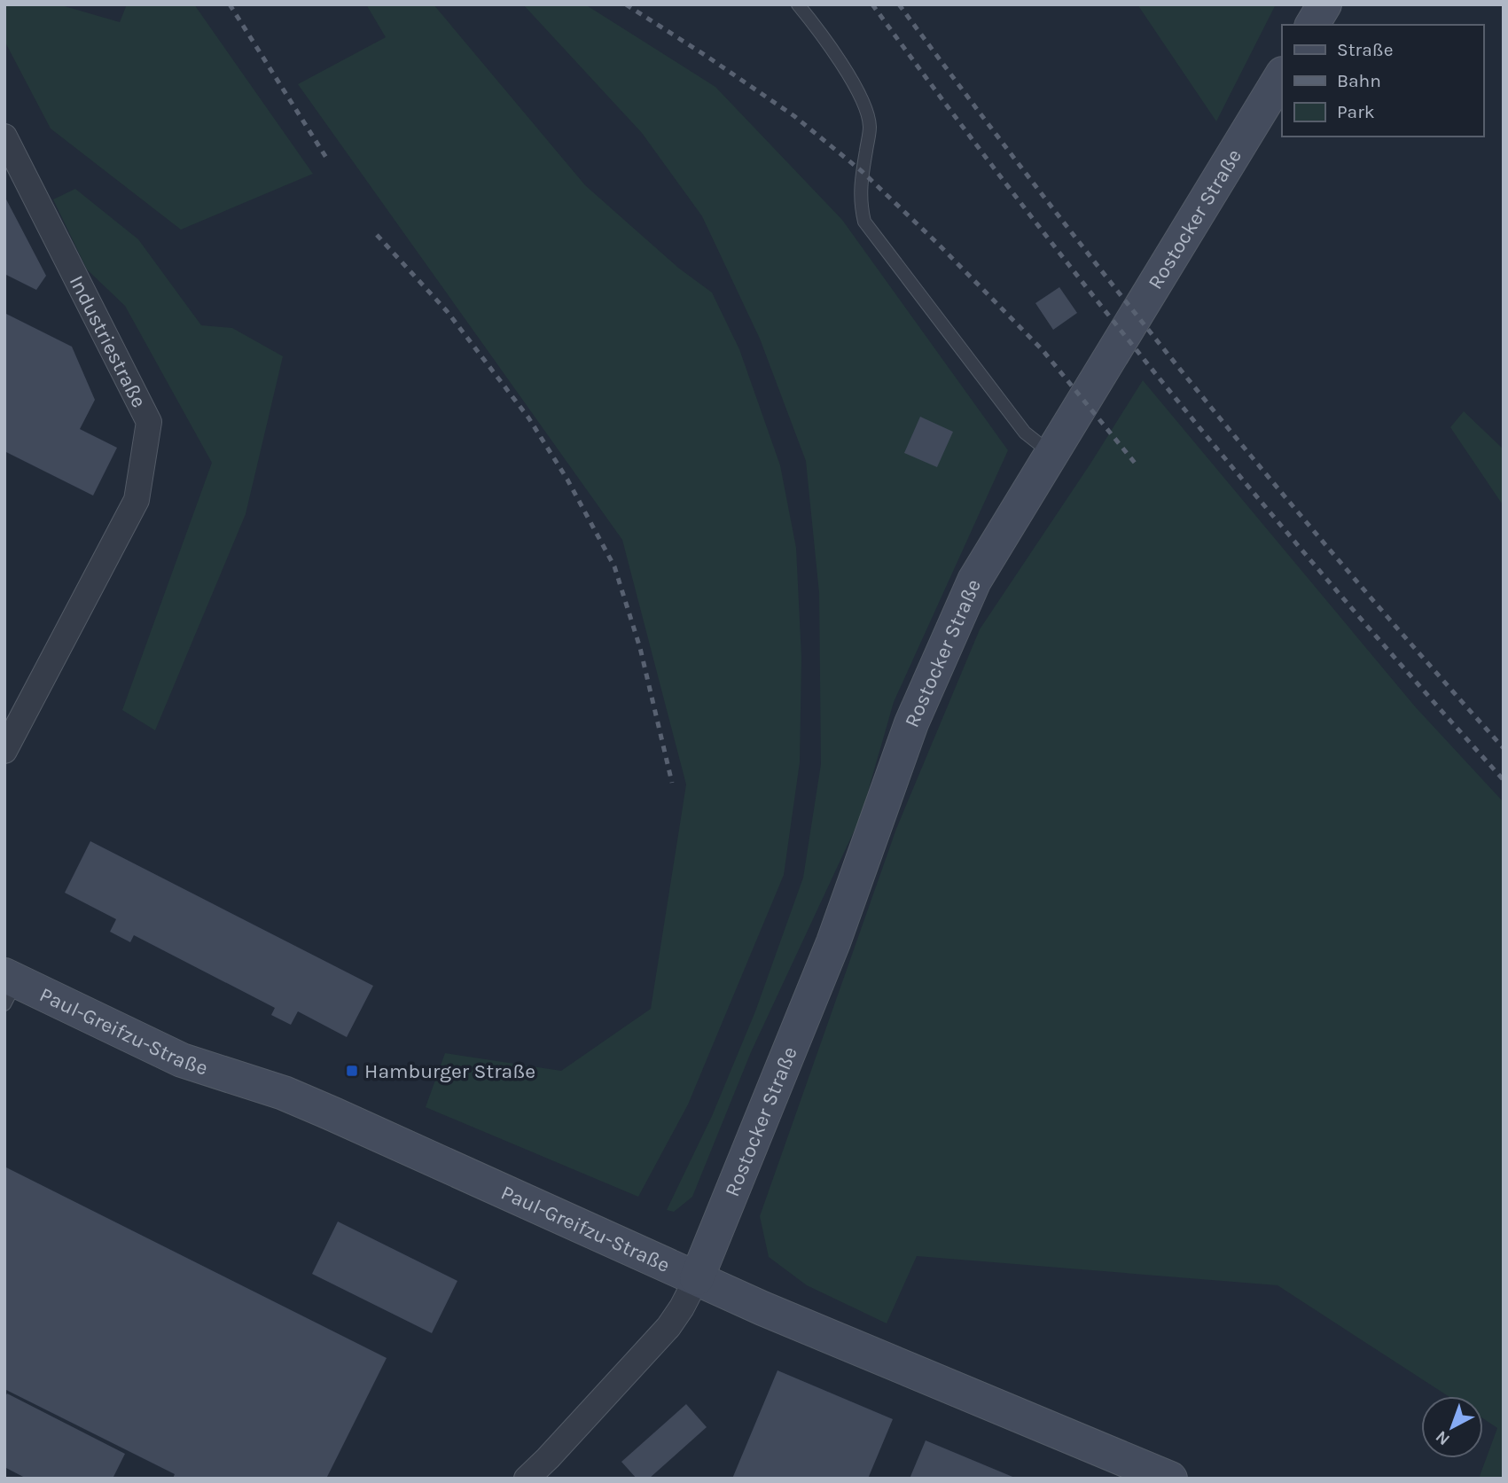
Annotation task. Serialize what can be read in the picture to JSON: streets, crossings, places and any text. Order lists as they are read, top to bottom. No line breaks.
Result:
{"streets":{"street":["Rostocker Straße","Industriestraße","Paul-Greifzu-Straße"]},"crossings":[["Rostocker Straße","Paul-Greifzu-Straße"]],"places":{"transit":["Hamburger Straße"]},"legend":["Straße","Bahn","Park"],"north":"bottom left"}
